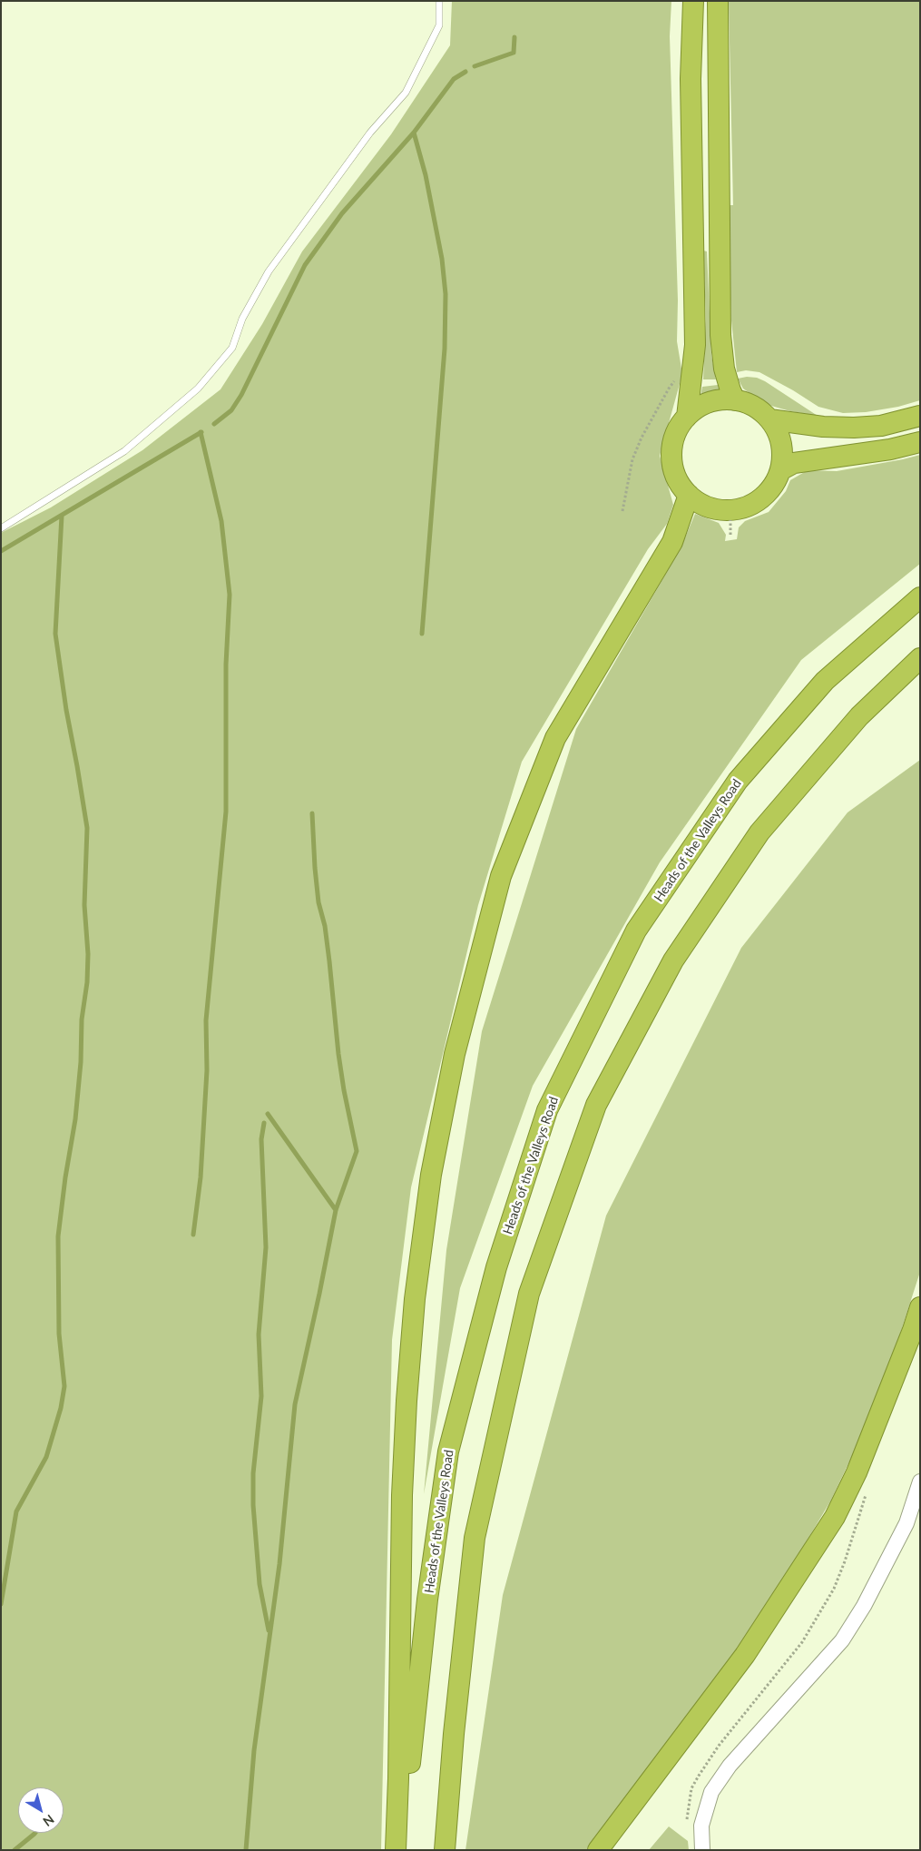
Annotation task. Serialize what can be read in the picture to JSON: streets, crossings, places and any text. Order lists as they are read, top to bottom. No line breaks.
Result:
{"streets":{"highway":["Heads of the Valleys Road"]},"north":"bottom right"}
